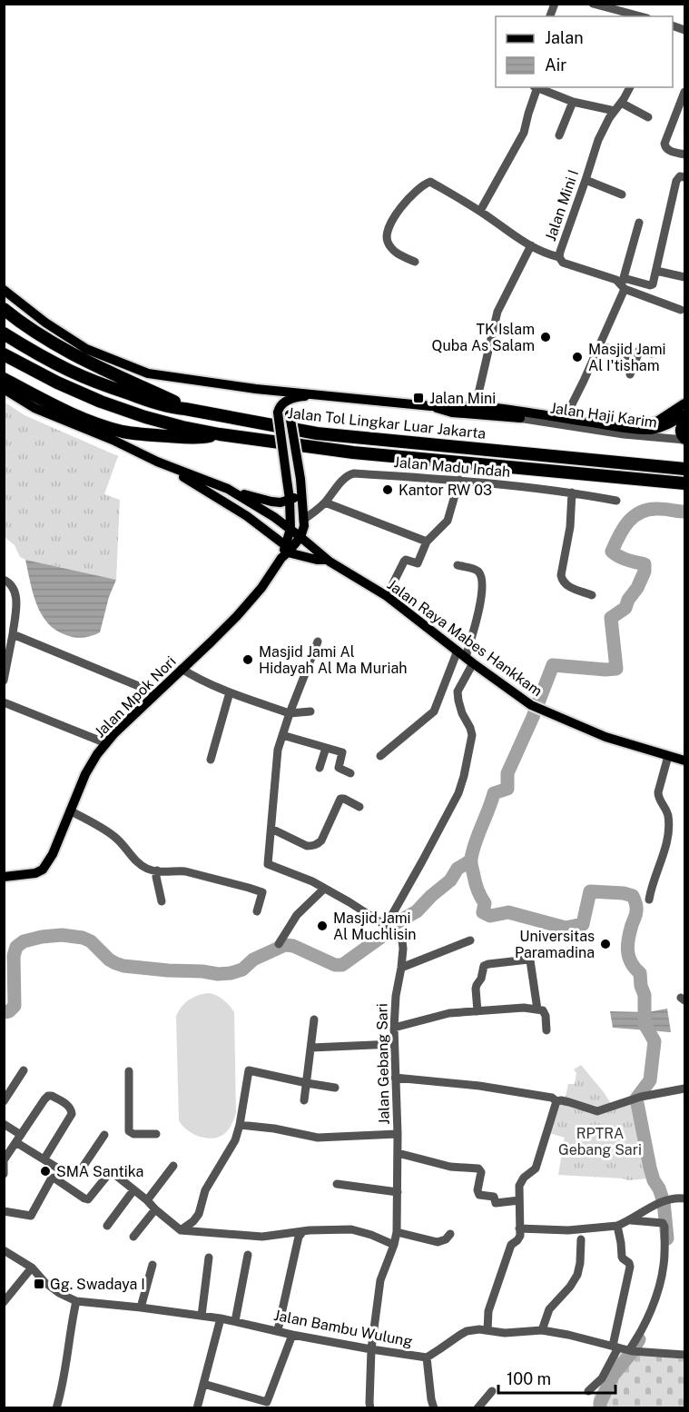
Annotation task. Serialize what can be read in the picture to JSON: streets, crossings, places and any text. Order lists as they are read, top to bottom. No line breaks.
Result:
{"streets":{"highway":["Jalan Tol Lingkar Luar Jakarta"],"main road":["Jalan Raya Mabes Hankkam","Jalan Mpok Nori"],"street":["Jalan Mini I","Jalan Haji Karim","Jalan Madu Indah","Jalan Gebang Sari","Jalan Bambu Wulung"]},"crossings":[["Jalan Madu Indah","Jalan Mpok Nori"],["Jalan Gebang Sari","Jalan Bambu Wulung"]],"parks":["RPTRA Gebang Sari"],"places":{"other":["TK Islam Quba As Salam","Masjid Jami Al I'tisham","Kantor RW 03","Masjid Jami Al Hidayah Al Ma Muriah","Masjid Jami Al Muchlisin","Universitas Paramadina","SMA Santika"],"transit":["Jalan Mini","Gg. Swadaya I"]},"legend":["Jalan","Air"],"scale_bar":"100 m"}
